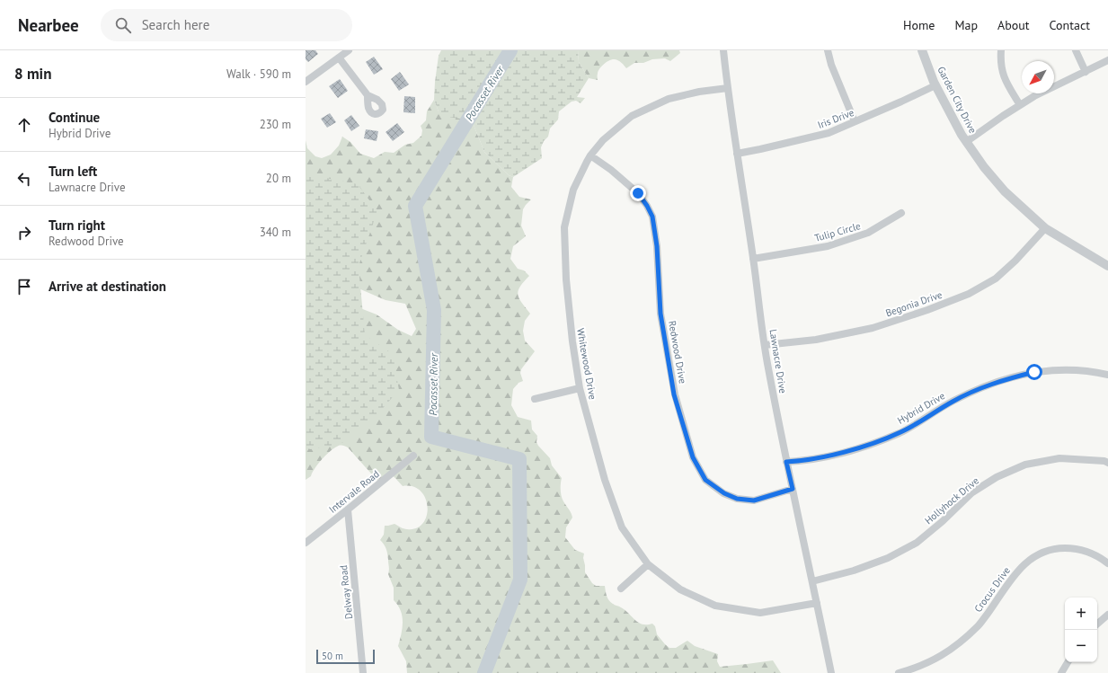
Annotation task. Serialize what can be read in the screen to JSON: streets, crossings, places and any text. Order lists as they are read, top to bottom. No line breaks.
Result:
{"streets":{"street":["Garden City Drive","Iris Drive","Tulip Circle","Begonia Drive","Redwood Drive","Lawnacre Drive","Whitewood Drive","Hybrid Drive","Intervale Road","Hollyhock Drive","Crocus Drive","Delway Road"]},"crossings":[["Garden City Drive","Iris Drive"],["Garden City Drive","Begonia Drive"],["Iris Drive","Lawnacre Drive"],["Tulip Circle","Lawnacre Drive"],["Begonia Drive","Lawnacre Drive"],["Redwood Drive","Lawnacre Drive"],["Redwood Drive","Whitewood Drive"],["Lawnacre Drive","Whitewood Drive"],["Lawnacre Drive","Hybrid Drive"],["Lawnacre Drive","Hollyhock Drive"],["Intervale Road","Delway Road"]],"water":["Pocasset River"],"scale_bar":"50 m","north":"bottom left","page":{"header":"Nearbee","search":"Search here","nav":["Home","Map","About","Contact"],"heading":["8 min","Walk · 590 m"],"list":[["Continue","Hybrid Drive","230 m"],["Turn left","Lawnacre Drive","20 m"],["Turn right","Redwood Drive","340 m"],"Arrive at destination"],"map_buttons":["+","−"],"scale":"50 m"}}
